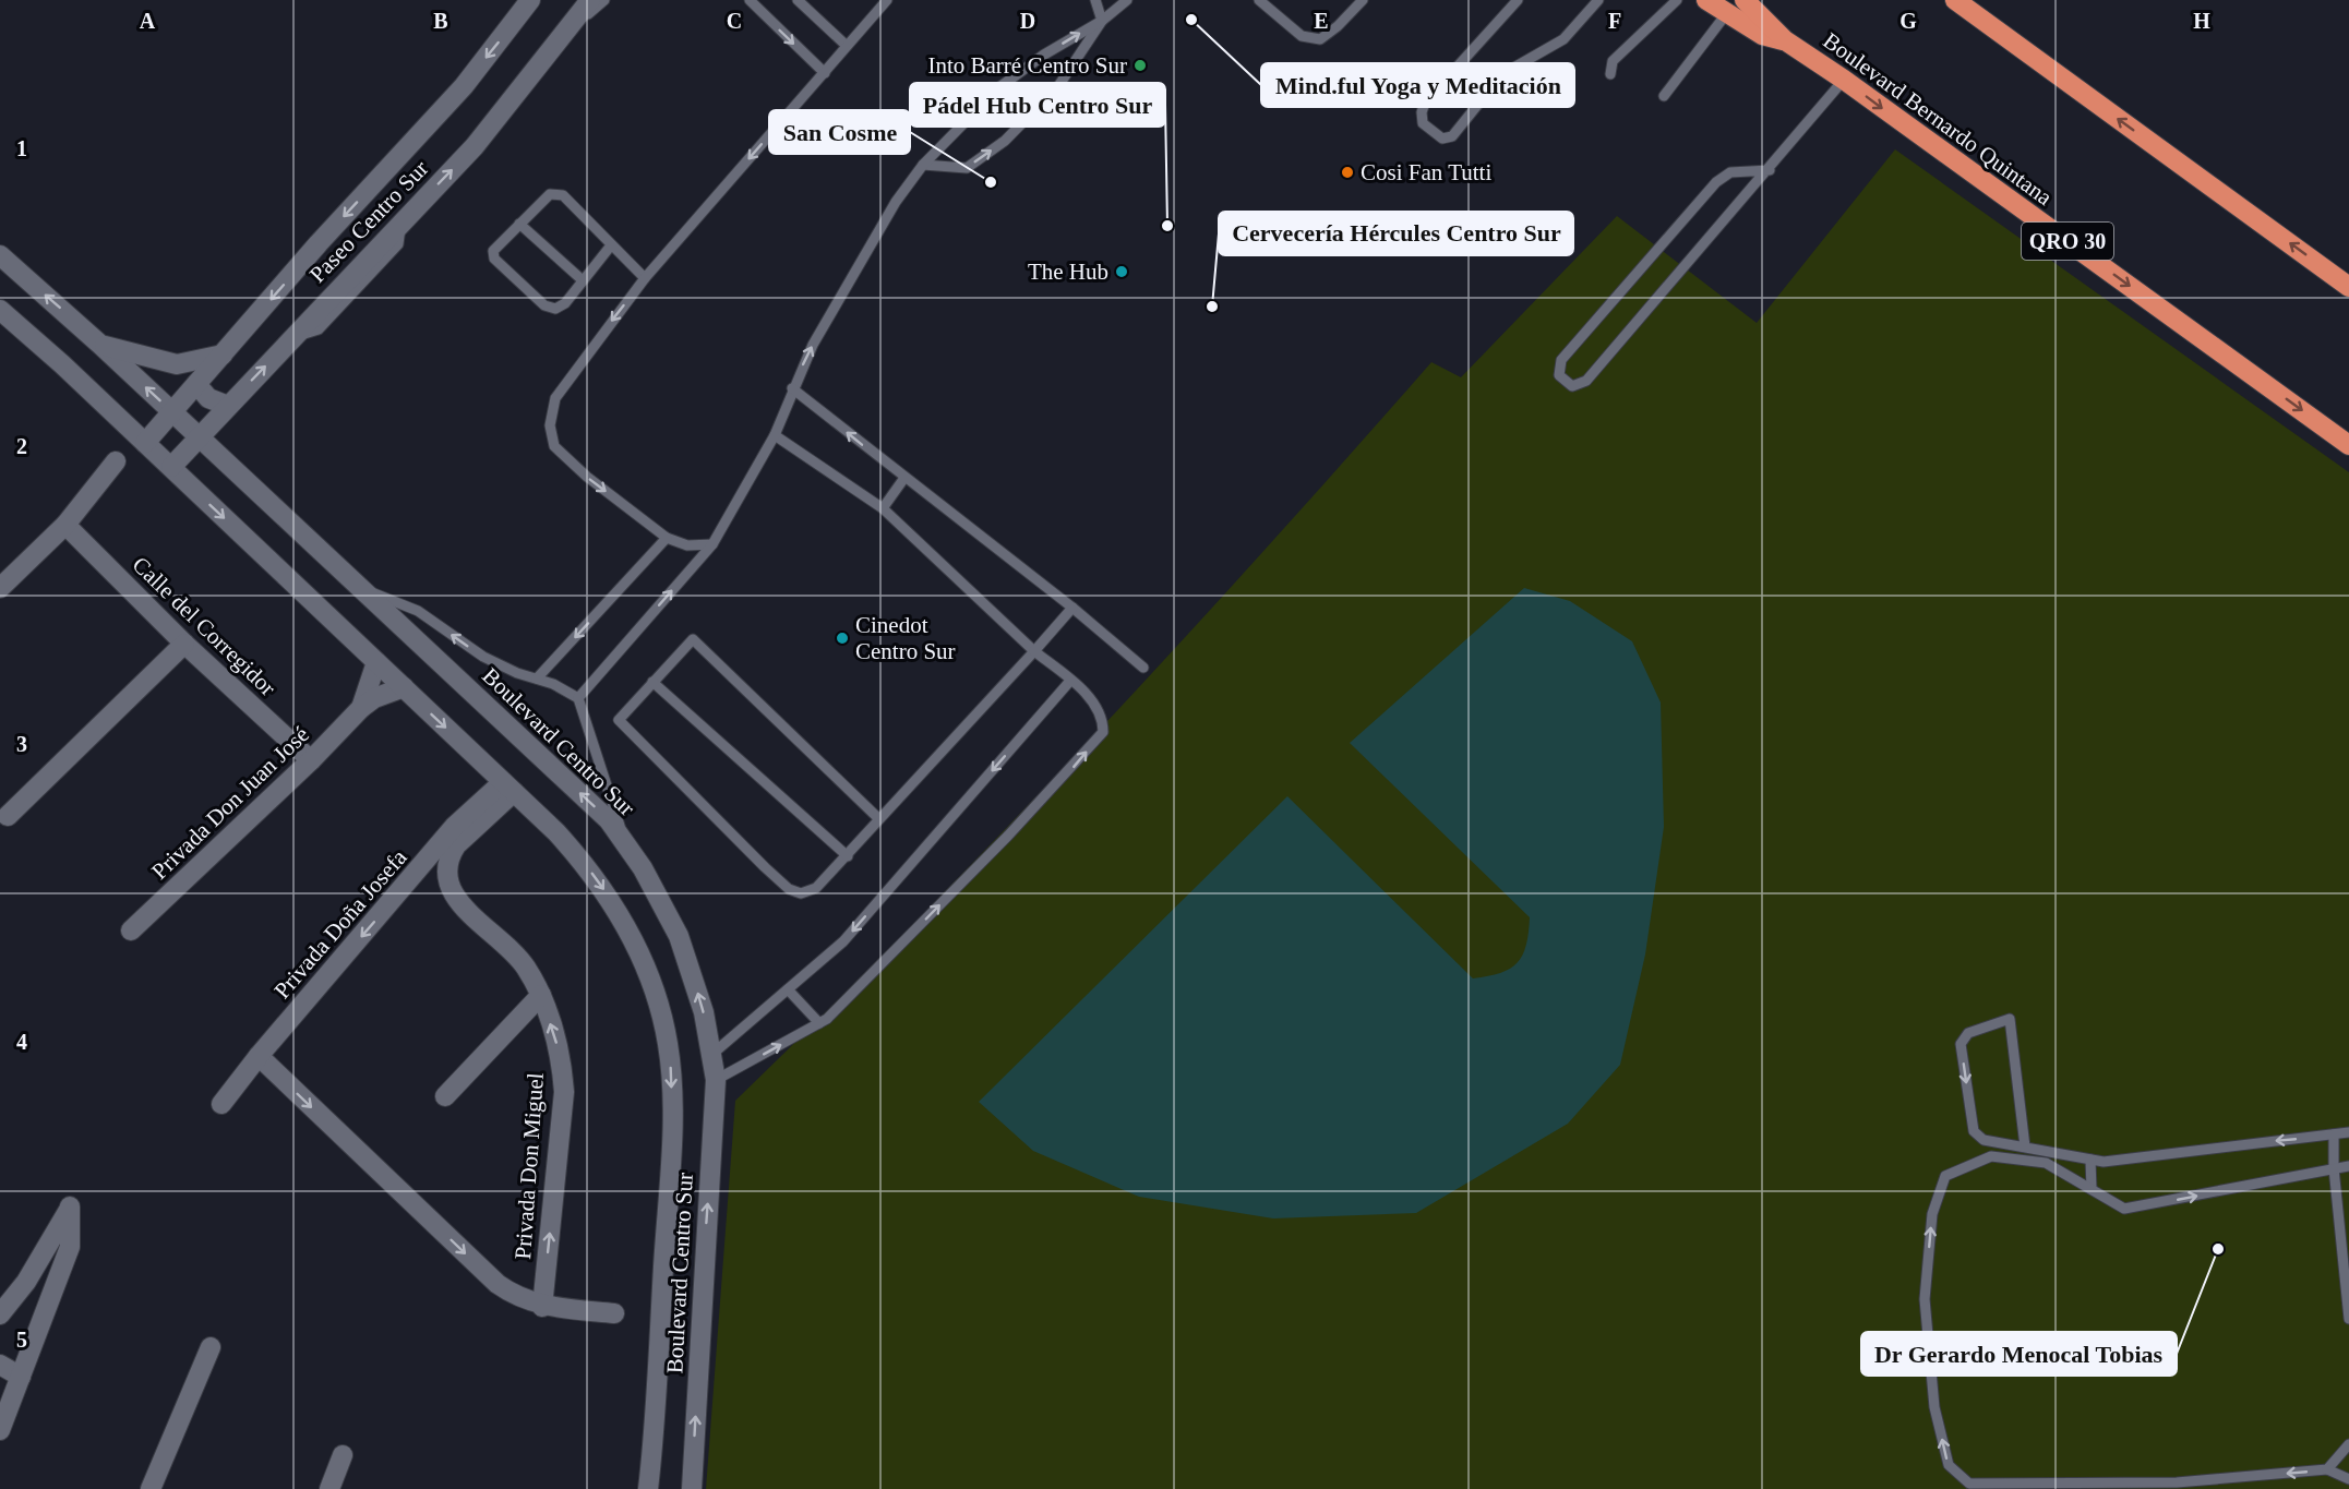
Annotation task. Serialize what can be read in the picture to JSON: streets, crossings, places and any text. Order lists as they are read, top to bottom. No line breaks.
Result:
{"streets":{"highway":["Boulevard Bernardo Quintana","QRO 30"],"street":["Paseo Centro Sur","Calle del Corregidor","Boulevard Centro Sur","Privada Don Juan José","Privada Doña Josefa","Privada Don Miguel"]},"crossings":[["Paseo Centro Sur","Boulevard Centro Sur"],["Calle del Corregidor","Privada Don Juan José"],["Boulevard Centro Sur","Privada Don Juan José"],["Boulevard Centro Sur","Privada Doña Josefa"],["Privada Doña Josefa","Privada Don Miguel"]],"one_way":["Privada Don Miguel"],"places":["Mind.ful Yoga y Meditación","Into Barré Centro Sur","Cosi Fan Tutti","San Cosme","Pádel Hub Centro Sur","The Hub","Cervecería Hércules Centro Sur","Cinedot Centro Sur","Dr Gerardo Menocal Tobias"],"grid":{"columns":["A","B","C","D","E","F","G","H"],"rows":["1","2","3","4","5"]}}
